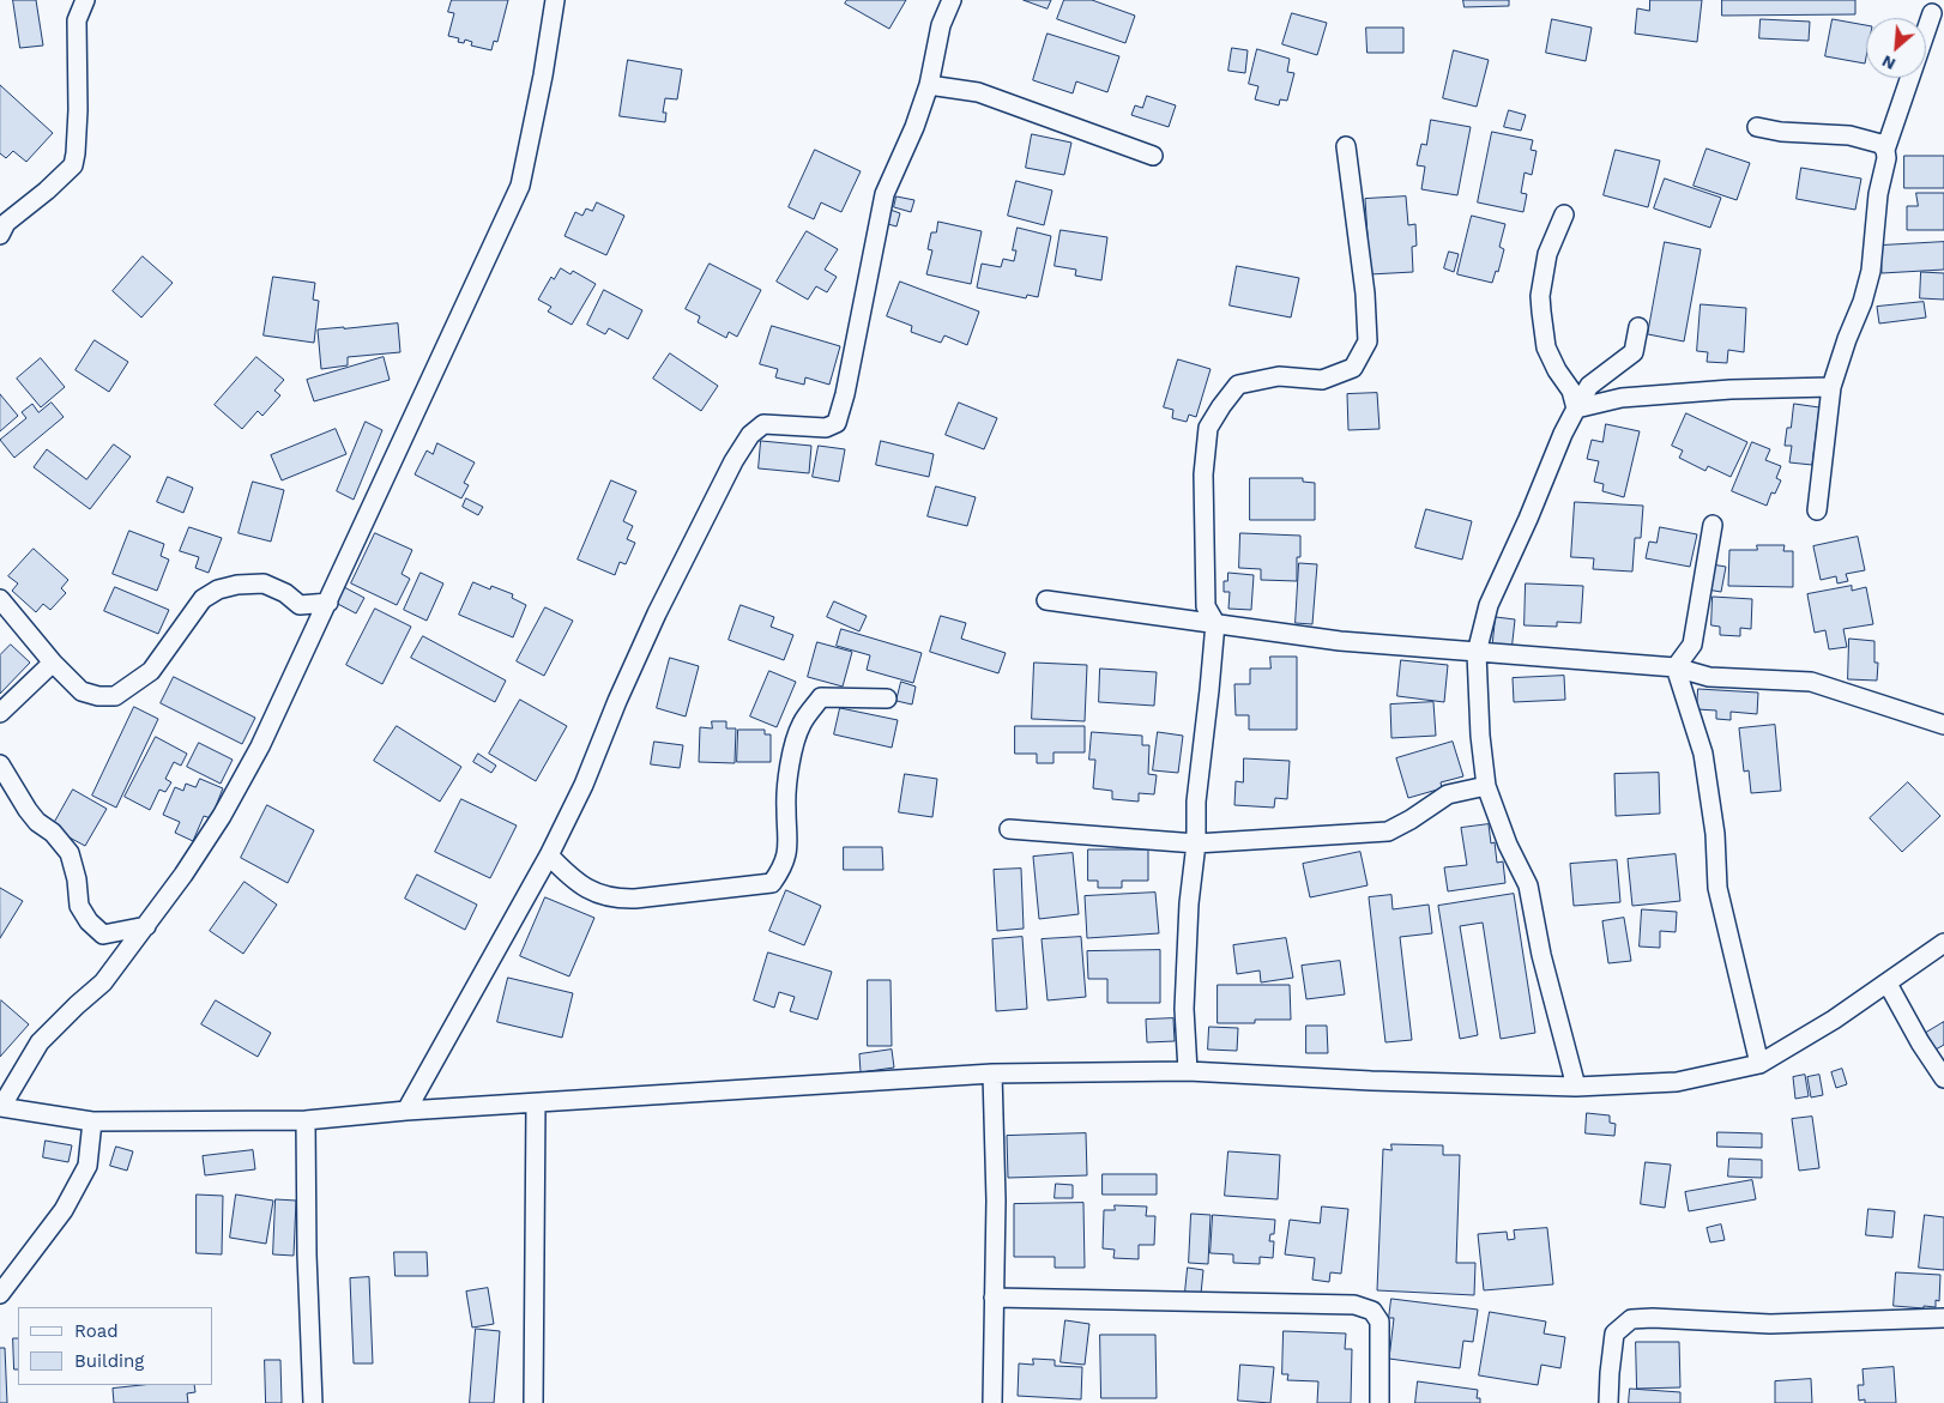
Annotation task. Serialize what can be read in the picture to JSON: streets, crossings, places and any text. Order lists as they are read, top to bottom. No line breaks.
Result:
{"legend":["Road","Building"],"north":"bottom left"}
